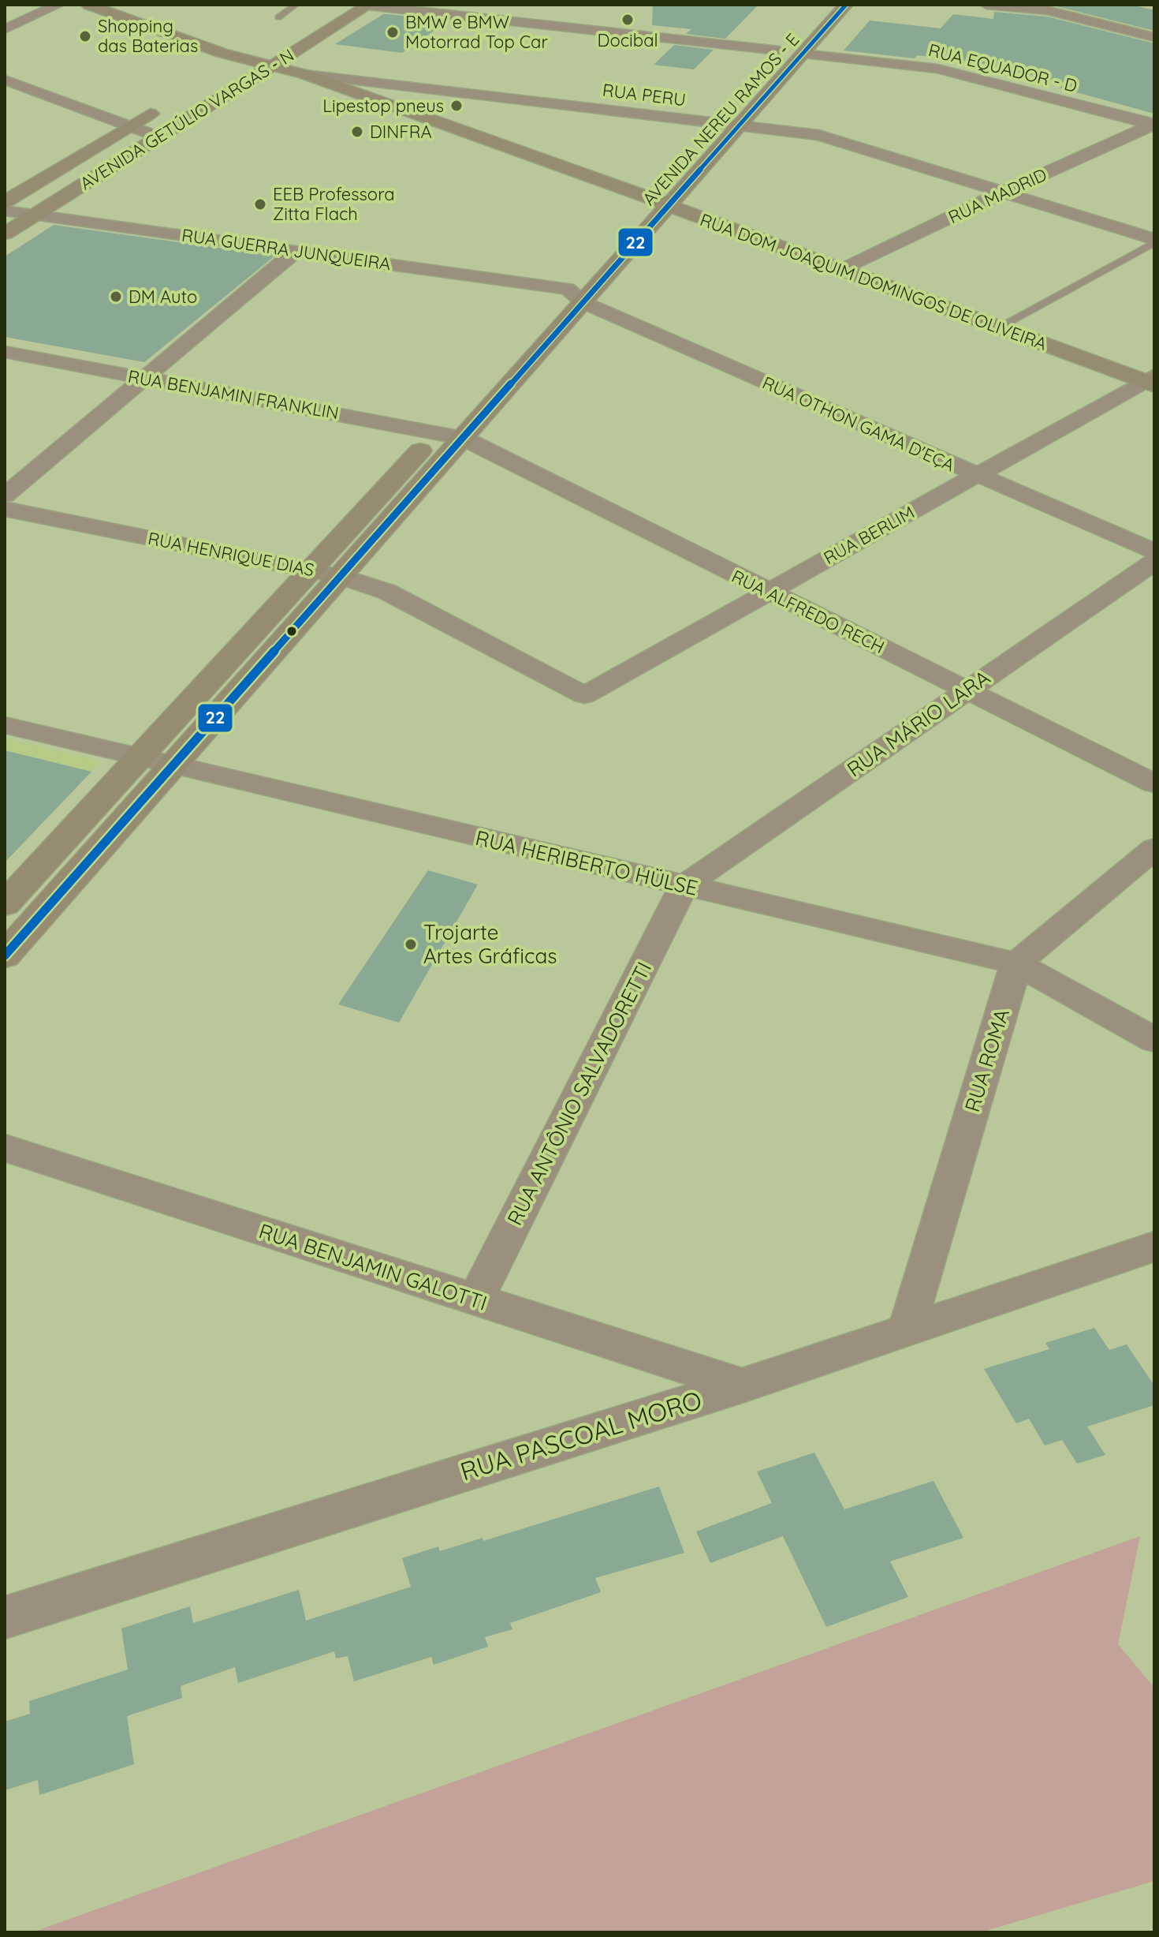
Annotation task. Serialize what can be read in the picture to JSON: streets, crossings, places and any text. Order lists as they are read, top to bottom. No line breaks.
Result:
{"streets":{"street":["RUA EQUADOR - D","RUA PERU","AVENIDA GETÚLIO VARGAS - N","AVENIDA NEREU RAMOS - E","RUA MADRID","RUA GUERRA JUNQUEIRA","RUA DOM JOAQUIM DOMINGOS DE OLIVEIRA","RUA BENJAMIN FRANKLIN","RUA OTHON GAMA D'EÇA","RUA BERLIM","RUA HENRIQUE DIAS","RUA ALFREDO RECH","RUA MÁRIO LARA","RUA HERIBERTO HÜLSE","RUA ROMA","RUA ANTÔNIO SALVADORETTI","RUA BENJAMIN GALOTTI","RUA PASCOAL MORO"]},"crossings":[["RUA EQUADOR - D","AVENIDA GETÚLIO VARGAS - N"],["RUA EQUADOR - D","AVENIDA NEREU RAMOS - E"],["RUA EQUADOR - D","RUA MADRID"],["RUA PERU","AVENIDA NEREU RAMOS - E"],["RUA PERU","RUA MADRID"],["RUA PERU","RUA DOM JOAQUIM DOMINGOS DE OLIVEIRA"],["AVENIDA GETÚLIO VARGAS - N","RUA GUERRA JUNQUEIRA"],["AVENIDA GETÚLIO VARGAS - N","RUA DOM JOAQUIM DOMINGOS DE OLIVEIRA"],["AVENIDA NEREU RAMOS - E","RUA GUERRA JUNQUEIRA"],["AVENIDA NEREU RAMOS - E","RUA DOM JOAQUIM DOMINGOS DE OLIVEIRA"],["AVENIDA NEREU RAMOS - E","RUA BENJAMIN FRANKLIN"],["AVENIDA NEREU RAMOS - E","RUA OTHON GAMA D'EÇA"],["AVENIDA NEREU RAMOS - E","RUA HENRIQUE DIAS"],["AVENIDA NEREU RAMOS - E","RUA ALFREDO RECH"],["AVENIDA NEREU RAMOS - E","RUA HERIBERTO HÜLSE"],["RUA MADRID","RUA DOM JOAQUIM DOMINGOS DE OLIVEIRA"],["RUA GUERRA JUNQUEIRA","RUA OTHON GAMA D'EÇA"],["RUA DOM JOAQUIM DOMINGOS DE OLIVEIRA","RUA BERLIM"],["RUA BENJAMIN FRANKLIN","RUA ALFREDO RECH"],["RUA OTHON GAMA D'EÇA","RUA BERLIM"],["RUA BERLIM","RUA HENRIQUE DIAS"],["RUA BERLIM","RUA ALFREDO RECH"],["RUA ALFREDO RECH","RUA MÁRIO LARA"],["RUA MÁRIO LARA","RUA HERIBERTO HÜLSE"],["RUA MÁRIO LARA","RUA ANTÔNIO SALVADORETTI"],["RUA HERIBERTO HÜLSE","RUA ROMA"],["RUA HERIBERTO HÜLSE","RUA ANTÔNIO SALVADORETTI"],["RUA ROMA","RUA PASCOAL MORO"],["RUA ANTÔNIO SALVADORETTI","RUA BENJAMIN GALOTTI"],["RUA BENJAMIN GALOTTI","RUA PASCOAL MORO"]],"places":["Docibal","BMW e BMW Motorrad Top Car","Shopping das Baterias","Lipestop pneus","DINFRA","EEB Professora Zitta Flach","DM Auto","Trojarte Artes Gráficas"],"lines":["transit line 22"]}
